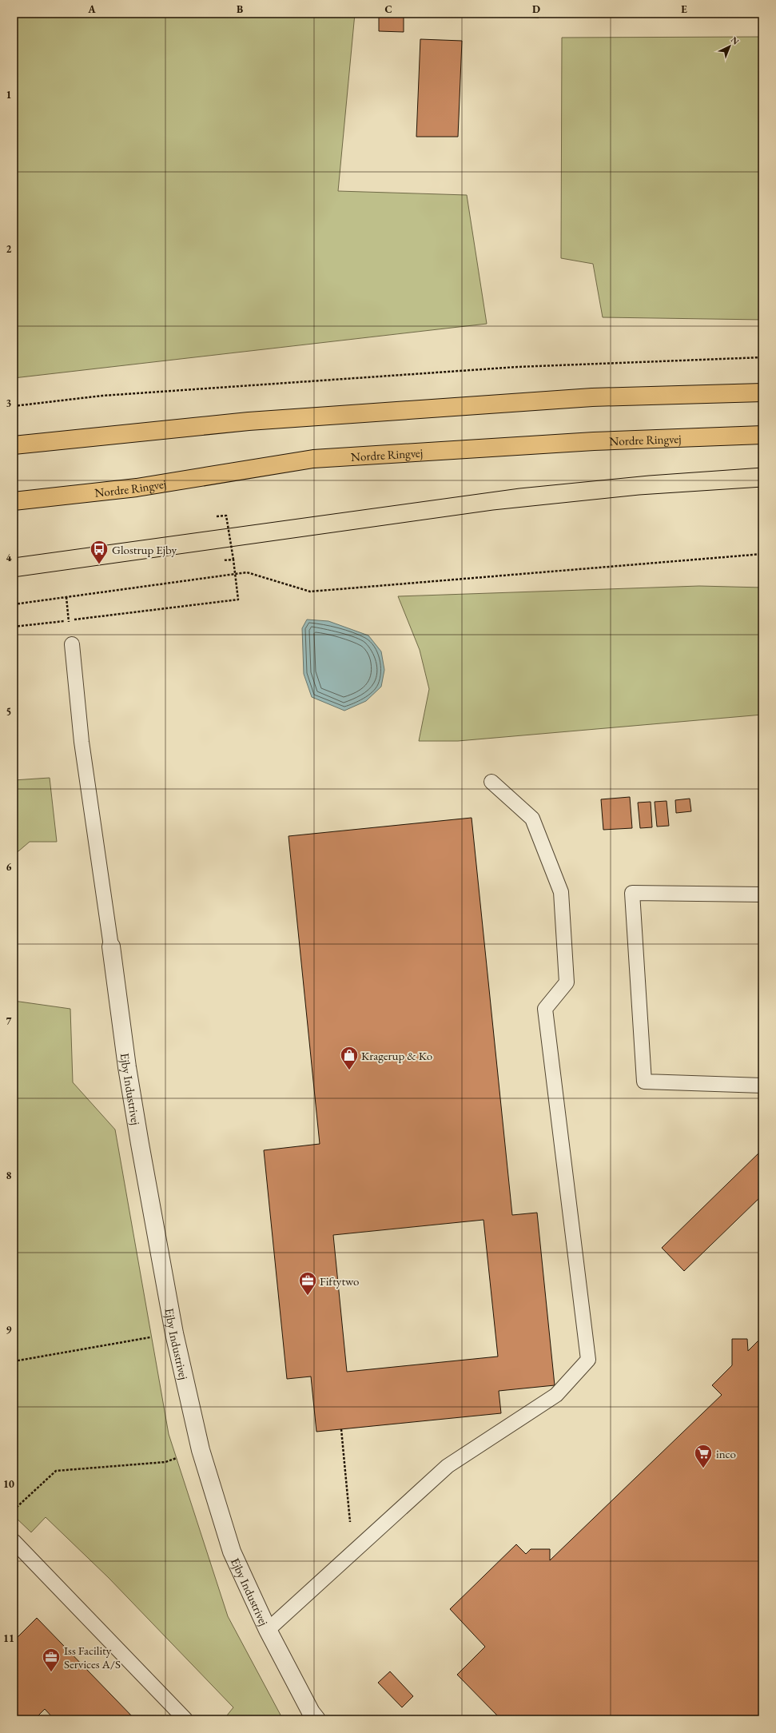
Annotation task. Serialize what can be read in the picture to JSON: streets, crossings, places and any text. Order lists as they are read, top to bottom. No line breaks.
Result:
{"streets":{"main road":["Nordre Ringvej"],"street":["Ejby Industrivej"]},"places":{"bus stop":["Glostrup Ejby"],"shop":["Kragerup & Ko"],"office":["Fiftytwo","Iss Facility Services A/S"],"supermarket":["inco"]},"north":"top right","grid":{"columns":["A","B","C","D","E"],"rows":["1","2","3","4","5","6","7","8","9","10","11"]}}
